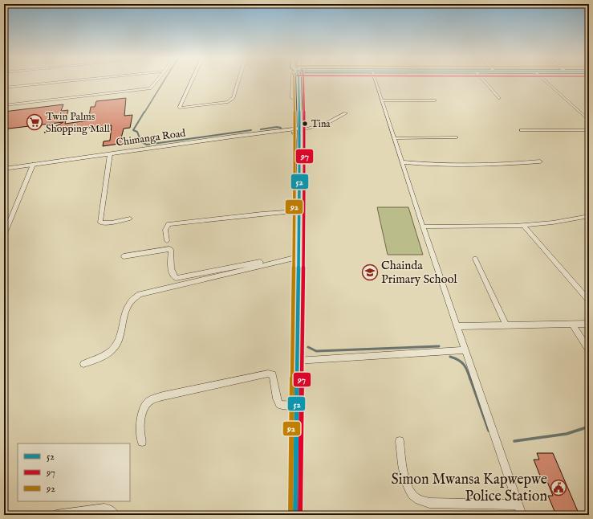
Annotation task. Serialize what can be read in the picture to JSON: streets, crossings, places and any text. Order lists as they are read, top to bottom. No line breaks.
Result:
{"streets":{"street":["Chimanga Road"]},"places":{"supermarket":["Twin Palms Shopping Mall"],"other":["Tina"],"school or university":["Chainda Primary School"],"public building":["Simon Mwansa Kapwepwe Police Station"]},"lines":["transit line 52","transit line 97","transit line 92"],"legend":["52","97","92"]}
